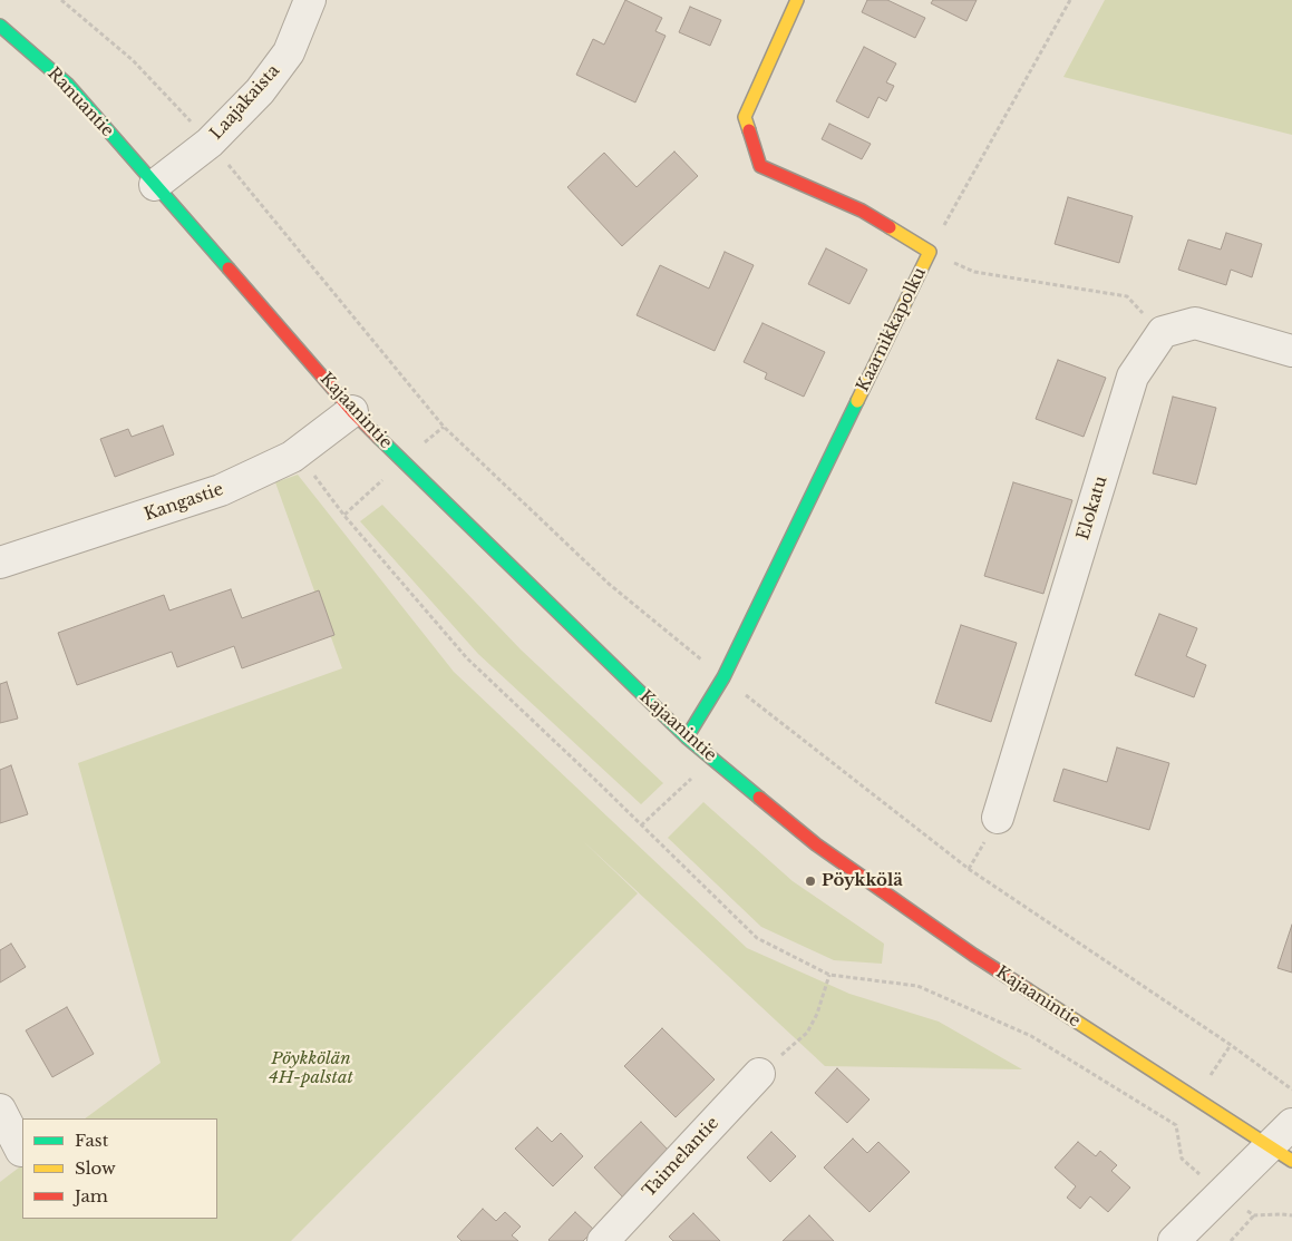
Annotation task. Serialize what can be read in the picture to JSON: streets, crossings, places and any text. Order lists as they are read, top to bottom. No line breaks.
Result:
{"streets":{"main road":["Ranuantie","Kaarnikkapolku","Kajaanintie"],"street":["Laajakaista","Kangastie","Elokatu","Taimelantie"]},"crossings":[["Ranuantie","Laajakaista"],["Ranuantie","Kajaanintie"],["Laajakaista","Kajaanintie"],["Kaarnikkapolku","Kajaanintie"],["Kajaanintie","Kangastie"]],"parks":["Pöykkölän 4H-palstat"],"places":["Pöykkölä"],"legend":["Fast","Slow","Jam"]}
